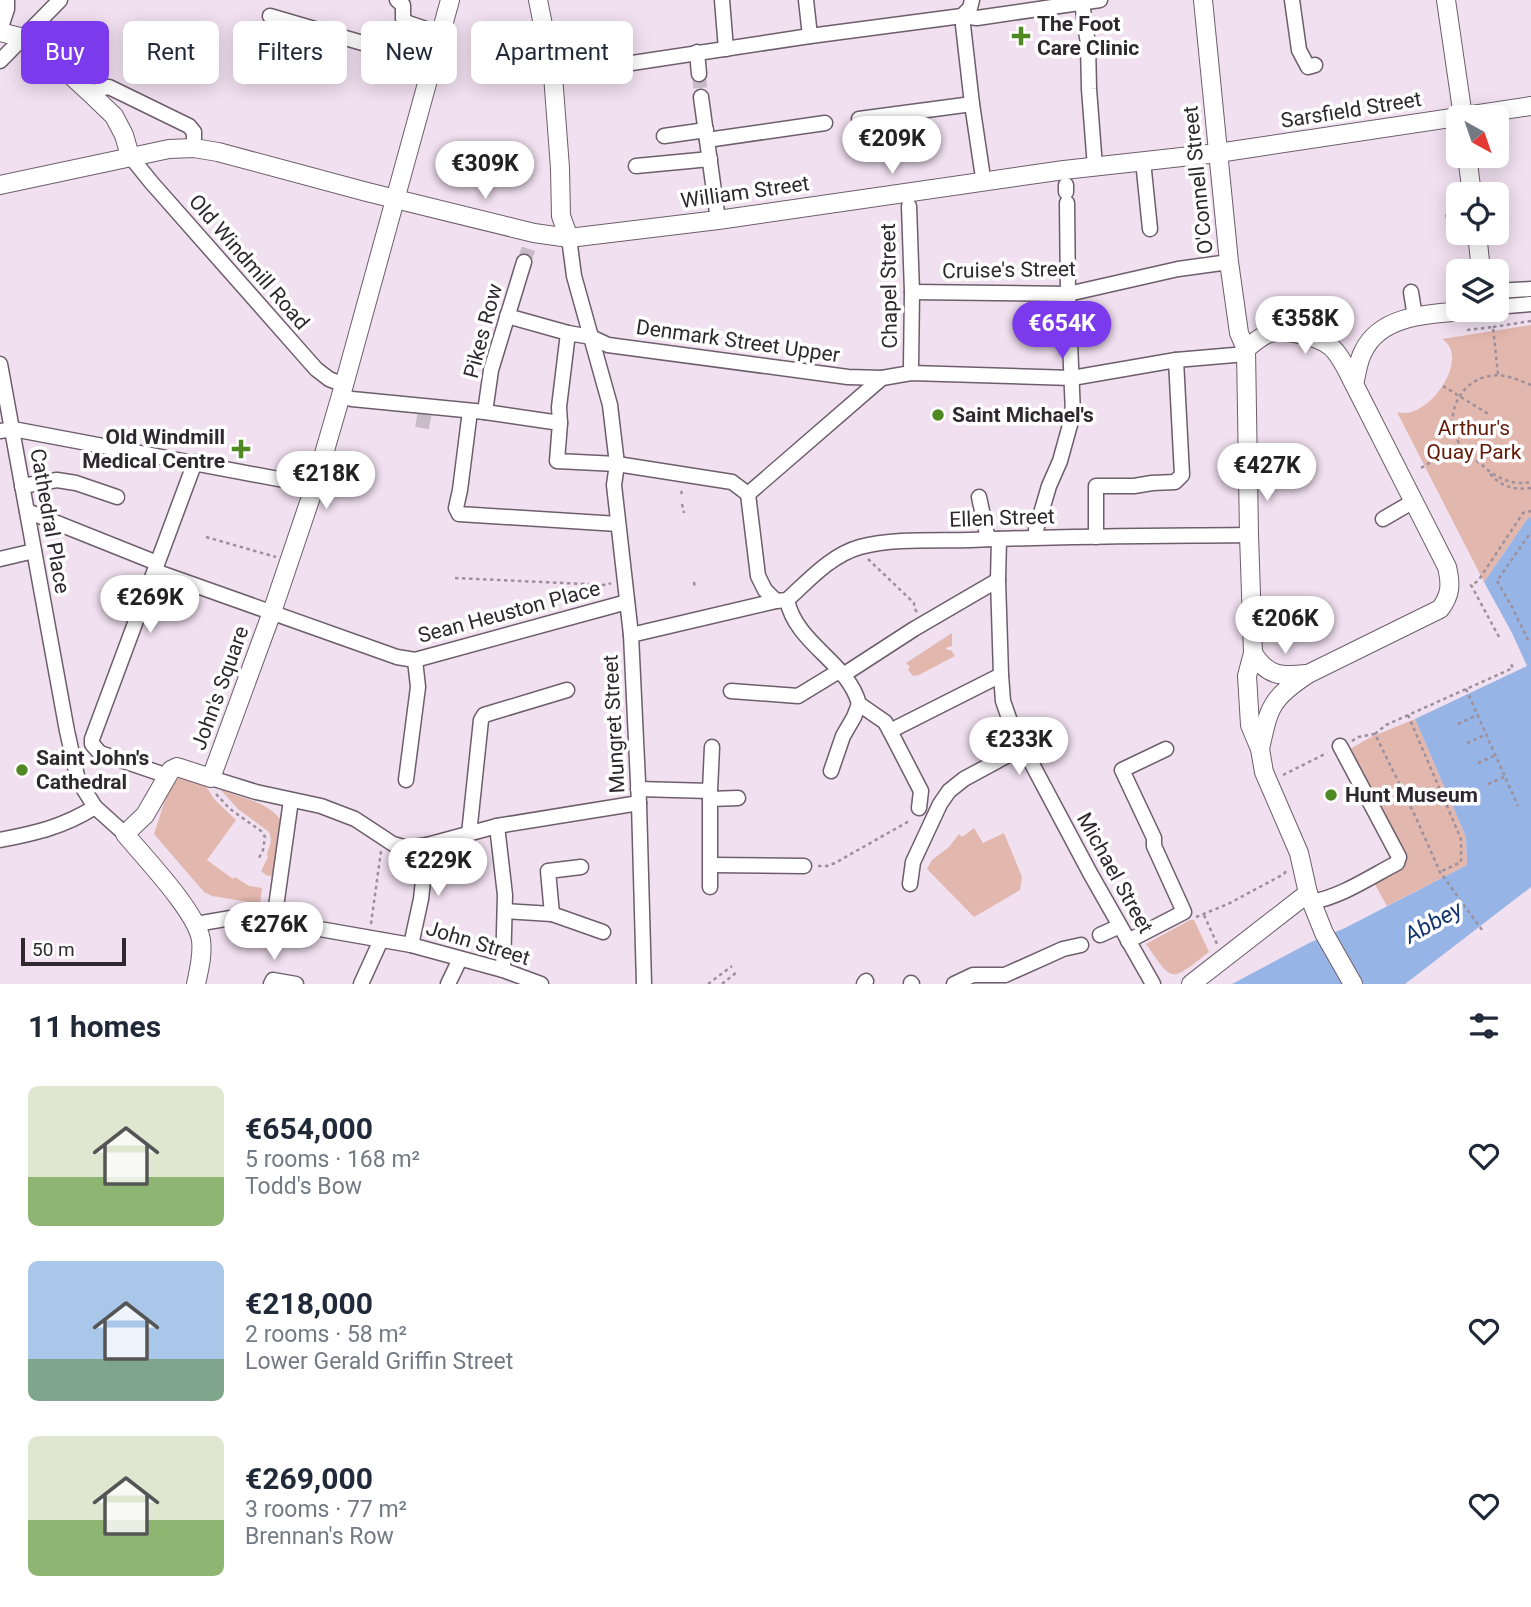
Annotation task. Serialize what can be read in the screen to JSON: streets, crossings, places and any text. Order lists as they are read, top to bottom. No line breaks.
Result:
{"streets":{"main road":["Sarsfield Street","O'Connell Street","William Street","John's Square"],"street":["Old Windmill Road","Cruise's Street","Chapel Street","Pikes Row","Denmark Street Upper","Ellen Street","Cathedral Place","Sean Heuston Place","Mungret Street","Michael Street","John Street"]},"crossings":[["Sarsfield Street","O'Connell Street"],["Sarsfield Street","William Street"],["O'Connell Street","William Street"],["O'Connell Street","Cruise's Street"],["O'Connell Street","Denmark Street Upper"],["O'Connell Street","Ellen Street"],["William Street","Old Windmill Road"],["William Street","John's Square"],["William Street","Mungret Street"],["Old Windmill Road","John's Square"],["Cruise's Street","Chapel Street"],["Pikes Row","Denmark Street Upper"],["Denmark Street Upper","Mungret Street"],["Ellen Street","Michael Street"],["Cathedral Place","Sean Heuston Place"],["Sean Heuston Place","John's Square"],["Sean Heuston Place","Mungret Street"]],"water":["Abbey"],"parks":["Arthur's Quay Park"],"places":{"health":["The Foot Care Clinic","Old Windmill Medical Centre"],"other":["Saint Michael's","Saint John's Cathedral","Hunt Museum"]},"scale_bar":"50 m","north":"bottom right","page":{"chip":["Buy","Rent","Filters","New","Apartment"],"price":["€209K","€309K","€358K","€654K","€427K","€218K","€269K","€206K","€233K","€229K","€276K"],"scale":"50 m","heading":"11 homes","list":[{"name":"€654,000","note":"5 rooms · 168 m² · Todd's Bow"},{"name":"€218,000","note":"2 rooms · 58 m² · Lower Gerald Griffin Street"},{"name":"€269,000","note":"3 rooms · 77 m² · Brennan's Row"}]}}
